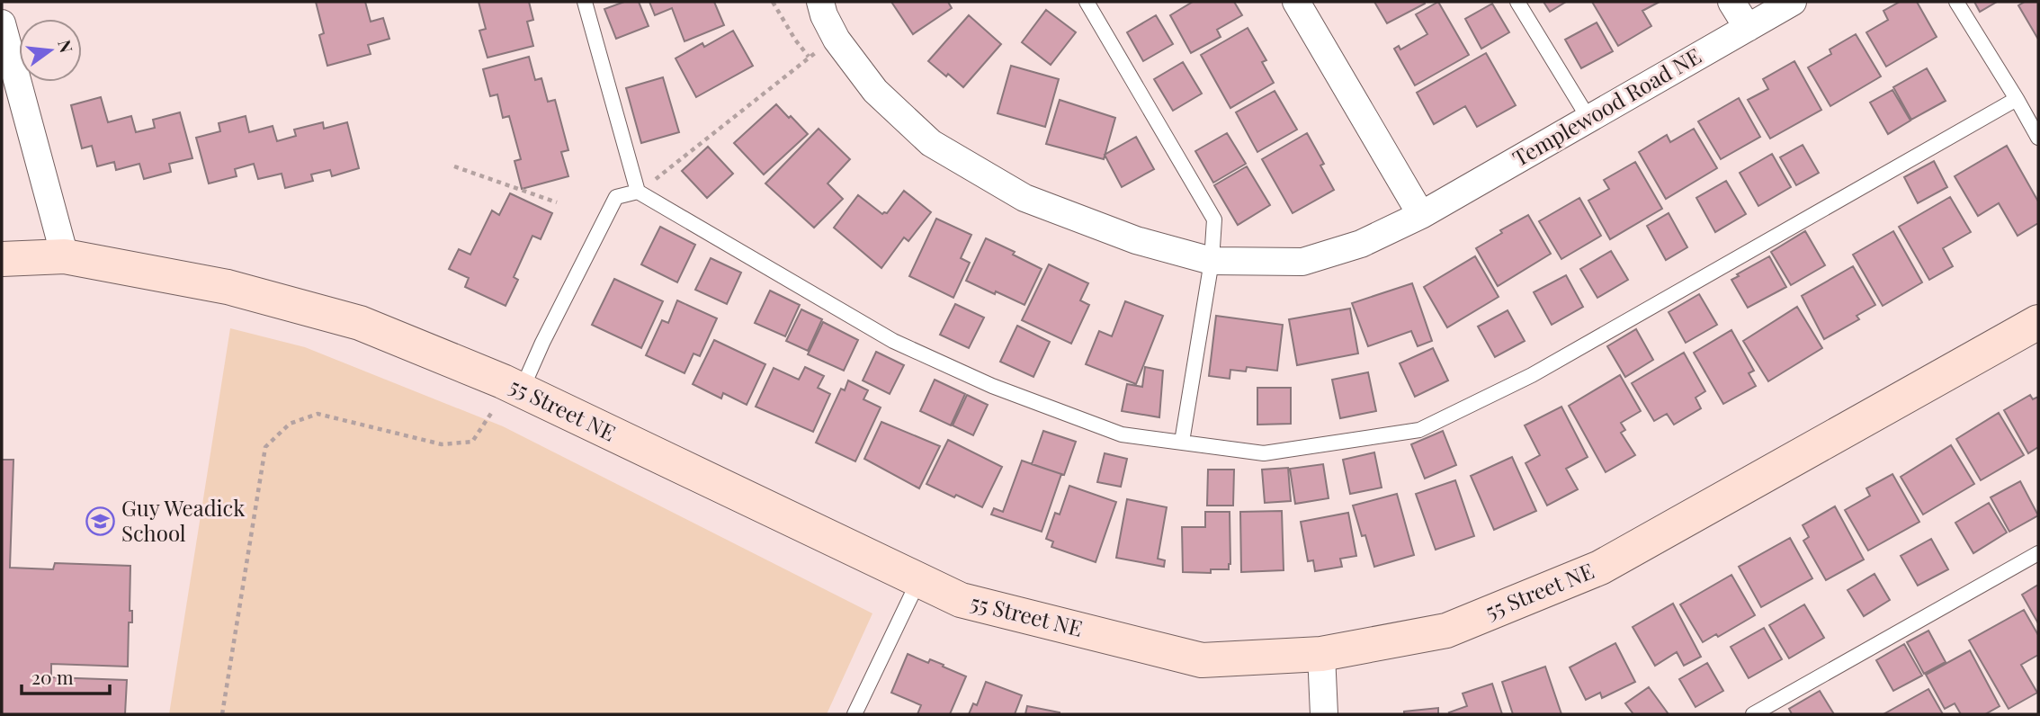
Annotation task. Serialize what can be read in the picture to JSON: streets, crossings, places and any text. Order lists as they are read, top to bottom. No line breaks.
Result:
{"streets":{"street":["Templewood Road NE","55 Street NE"]},"places":{"school or university":["Guy Weadick School"]},"scale_bar":"20 m","north":"right"}
